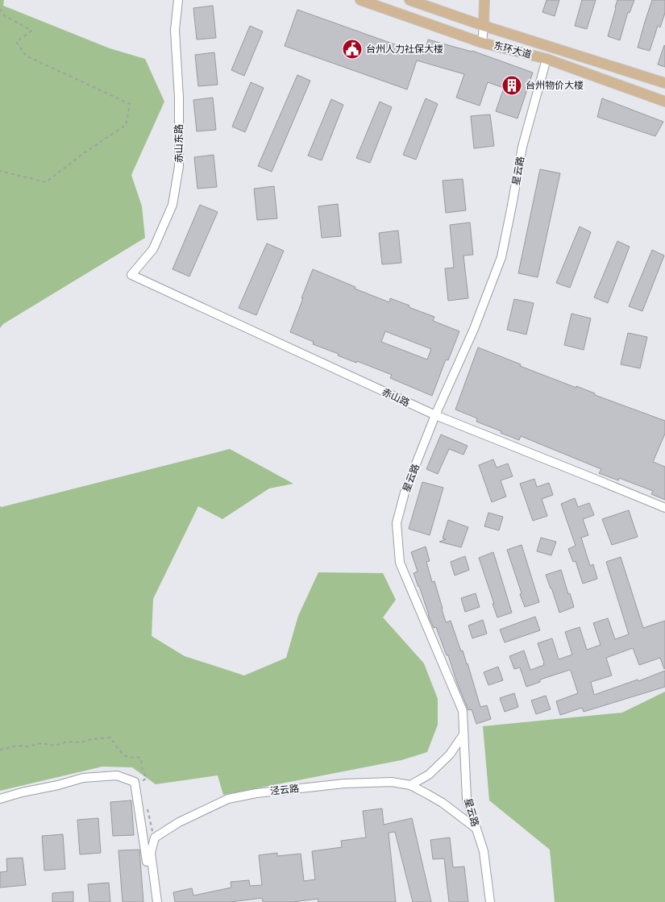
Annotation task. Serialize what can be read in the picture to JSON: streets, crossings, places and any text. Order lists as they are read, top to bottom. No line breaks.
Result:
{"streets":{"main road":["东环大道"],"street":["赤山东路","星云路","赤山路","泾云路"]},"crossings":[["东环大道","星云路"],["赤山东路","赤山路"],["星云路","赤山路"],["星云路","泾云路"]],"places":{"public building":["台州人力社保大楼"],"building":["台州物价大楼"]}}
